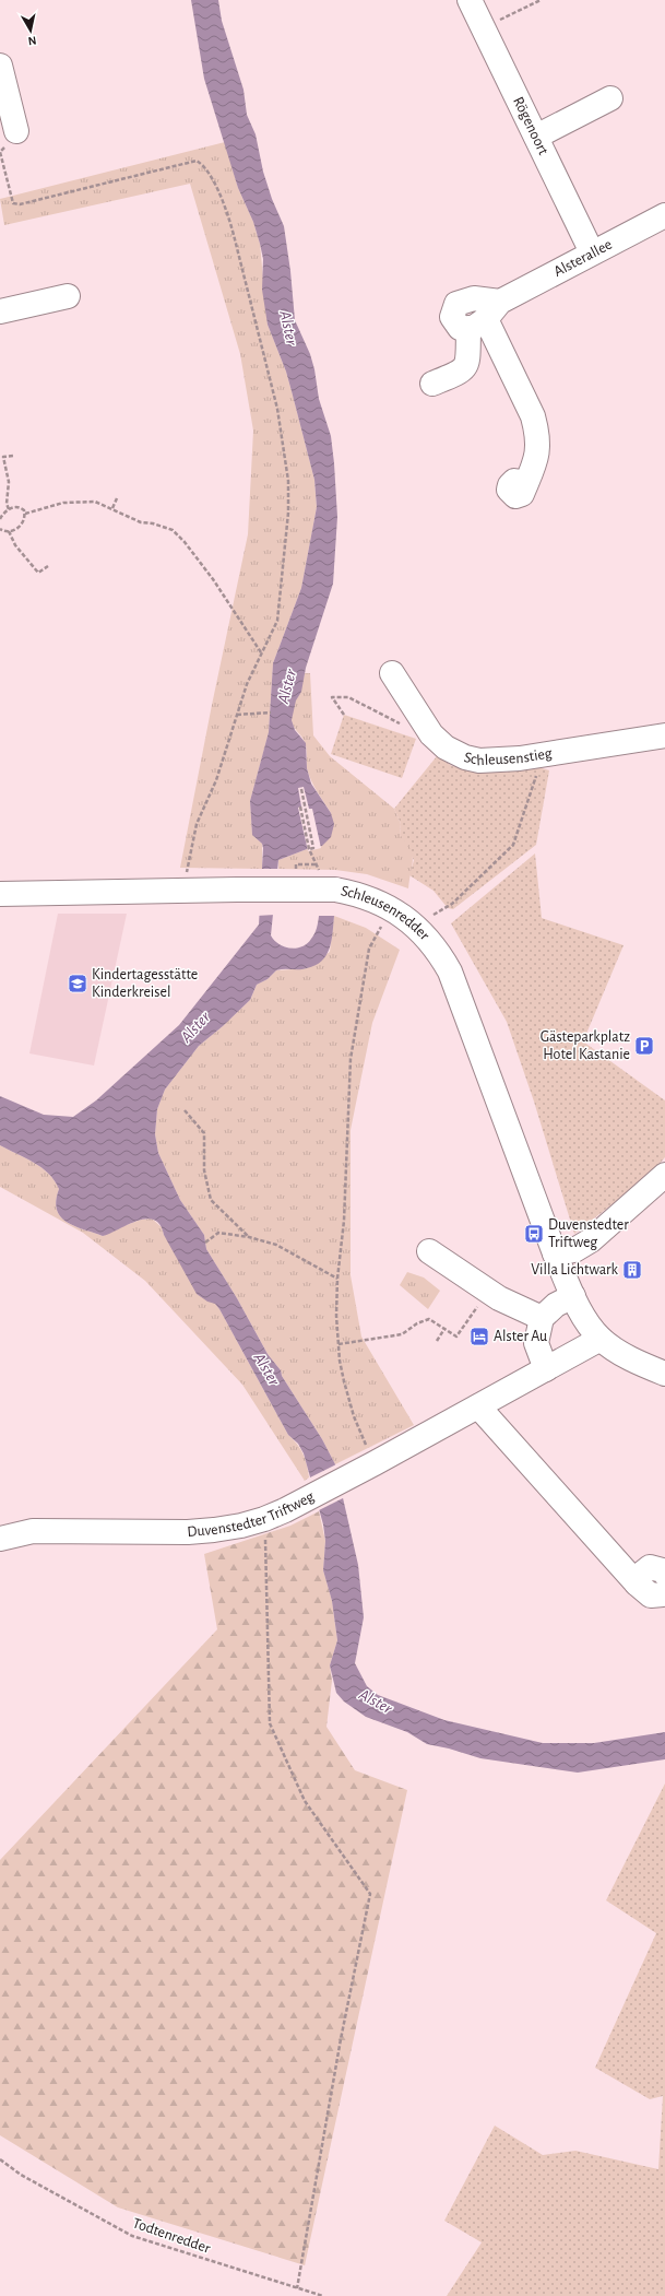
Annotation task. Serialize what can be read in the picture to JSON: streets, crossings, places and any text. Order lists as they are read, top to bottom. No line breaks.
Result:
{"streets":{"street":["Rögenoort","Alsterallee","Schleusenstieg","Schleusenredder","Duvenstedter Triftweg"],"path":["Todtenredder"]},"crossings":[["Rögenoort","Alsterallee"],["Schleusenredder","Duvenstedter Triftweg"]],"water":["Alster"],"places":{"school or university":["Kindertagesstätte Kinderkreisel"],"parking":["Gästeparkplatz Hotel Kastanie"],"bus stop":["Duvenstedter Triftweg"],"building":["Villa Lichtwark"],"hotel":["Alster Au"]},"north":"bottom"}
